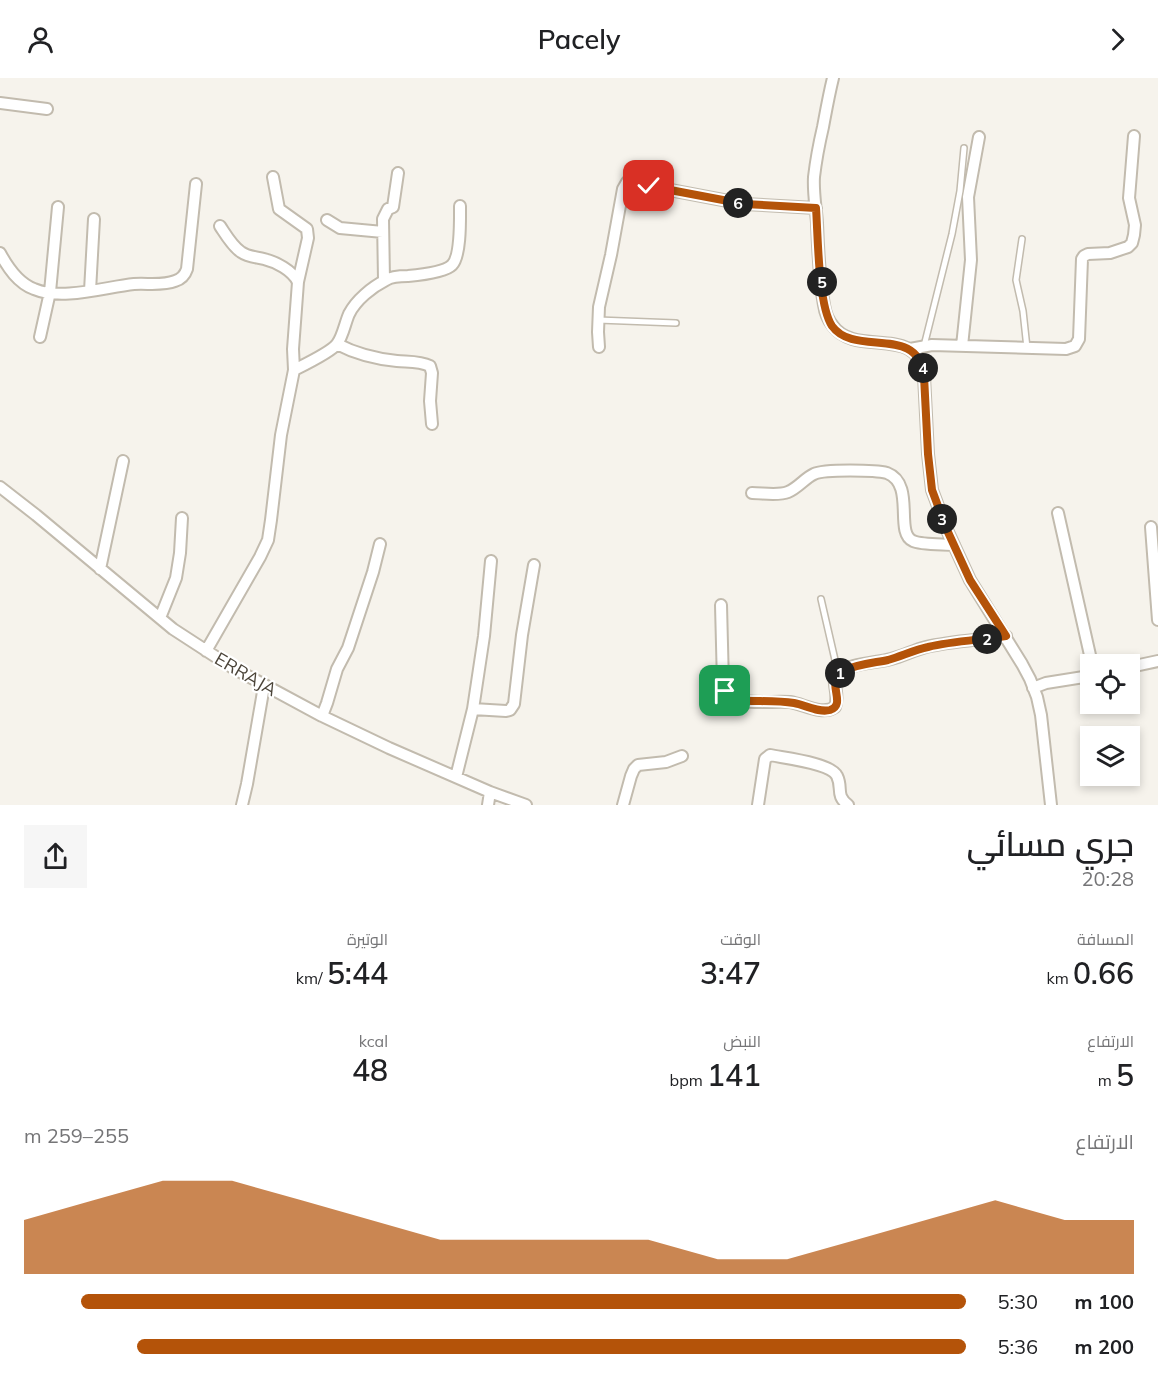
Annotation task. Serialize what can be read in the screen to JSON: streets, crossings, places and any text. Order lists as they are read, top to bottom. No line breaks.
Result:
{"streets":{"street":["ERRAJA"]},"page":{"header":"Pacely","pins":["6","5","4","3","2","1"],"heading":["جري مسائي","20:28"],"stats":[["المسافة","0.66 km"],["الوقت","3:47"],["الوتيرة","5:44 /km"],["الارتفاع","5 m"],["النبض","141 bpm"],["kcal","48"]],"chart":["الارتفاع","255–259 m"],"list":[{"name":"100 m","note":"5:30"},{"name":"200 m","note":"5:36"}]}}
